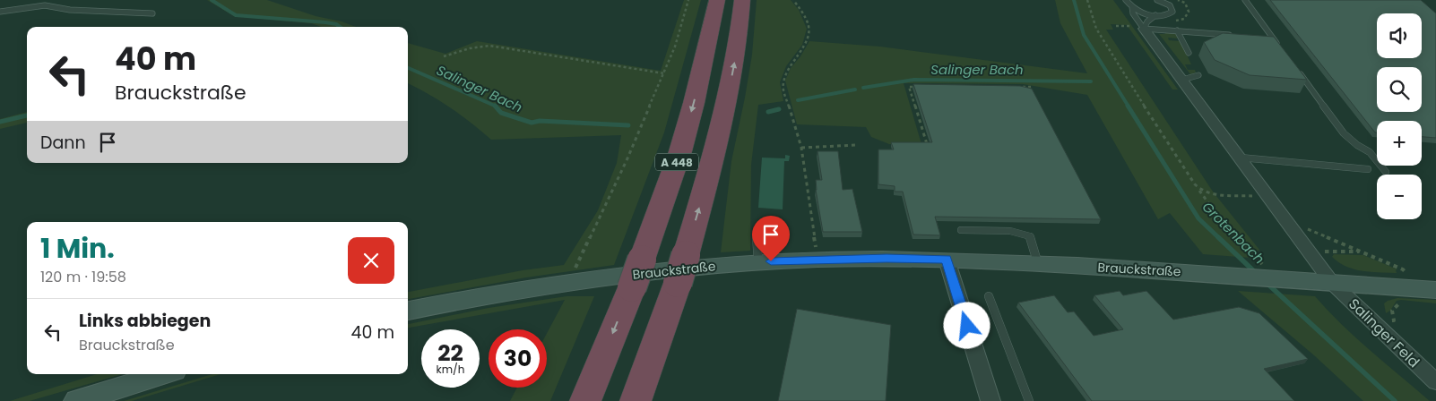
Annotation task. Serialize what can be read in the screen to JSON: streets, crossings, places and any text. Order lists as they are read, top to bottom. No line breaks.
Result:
{"streets":{"highway":["A 448"],"street":["Brauckstraße","Salinger Feld"]},"crossings":[["Brauckstraße","Salinger Feld"]],"water":["Salinger Bach","Grotenbach"],"page":{"map_buttons":["+","−"],"turn":["40 m","Brauckstraße"],"then":"Dann","heading":["1 Min.","120 m · 19:58"],"list":[{"name":"Links abbiegen","note":"Brauckstraße","value":"40 m"}],"speed":"22 km/h","limit":"30"}}
